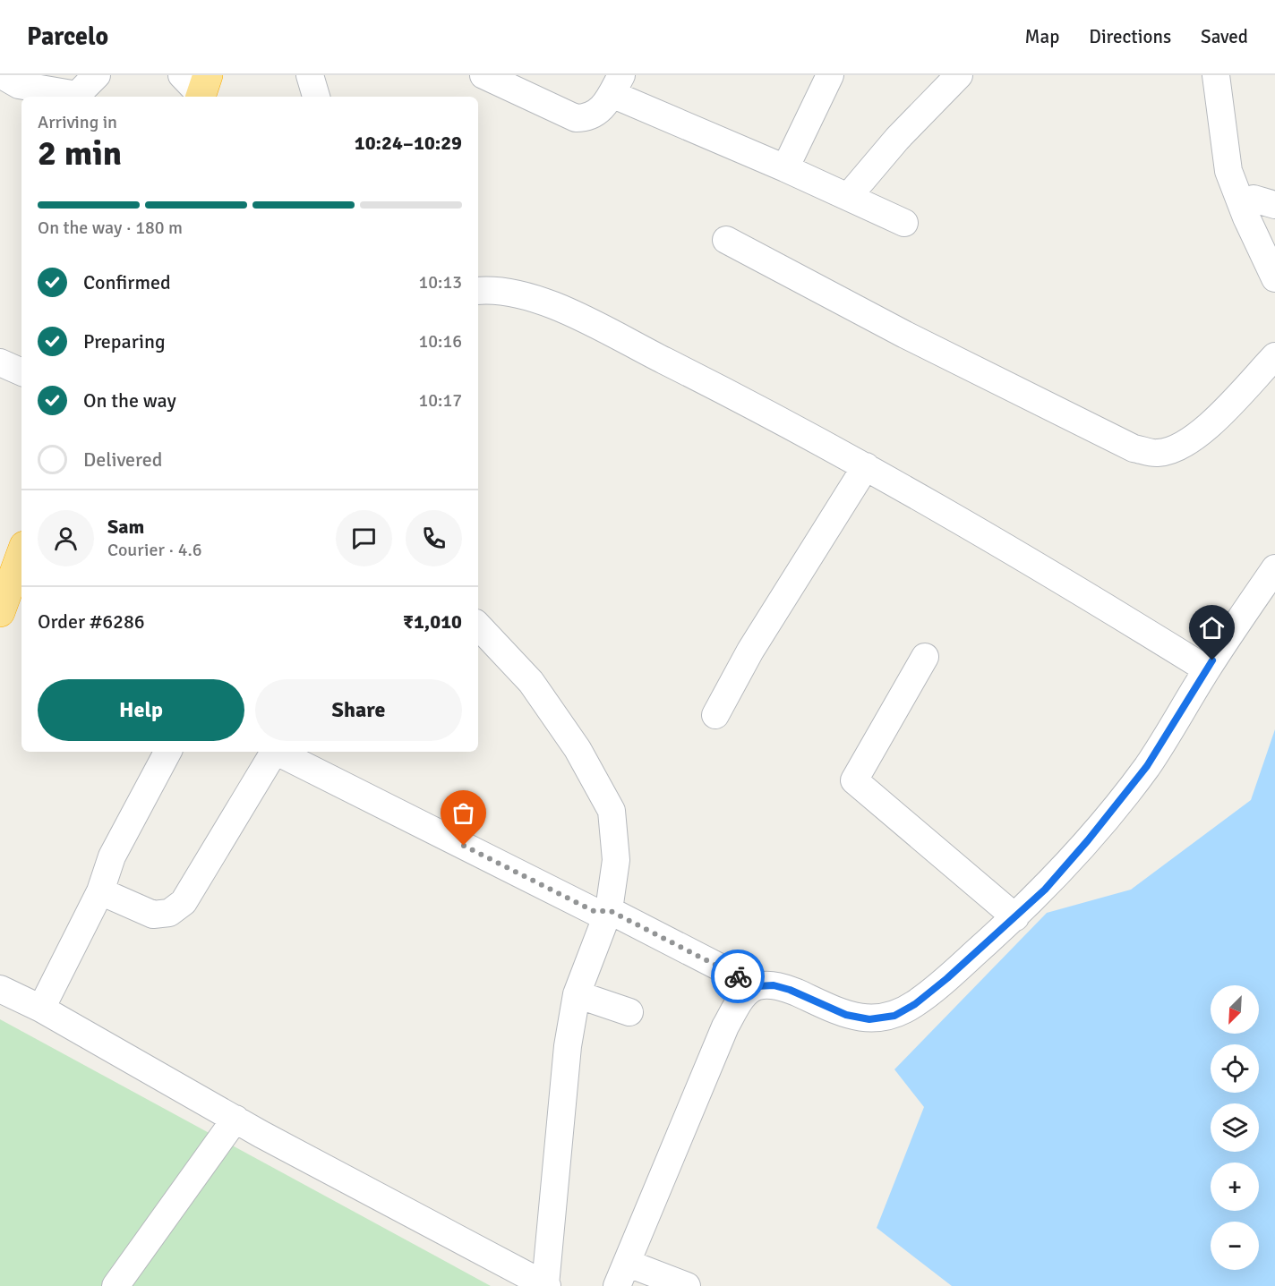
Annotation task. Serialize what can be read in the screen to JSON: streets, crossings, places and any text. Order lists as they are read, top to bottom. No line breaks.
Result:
{"north":"bottom left","page":{"header":"Parcelo","nav":["Map","Directions","Saved"],"heading":["2 min","Arriving in","10:24–10:29"],"panel":["Sam","Courier · 4.6","Order #6286","₹1,010"],"bar":"On the way · 180 m","list":[["Confirmed","10:13"],["Preparing","10:16"],["On the way","10:17"],"Delivered"],"buttons":["Help","Share"],"map_buttons":["+","−"]}}
